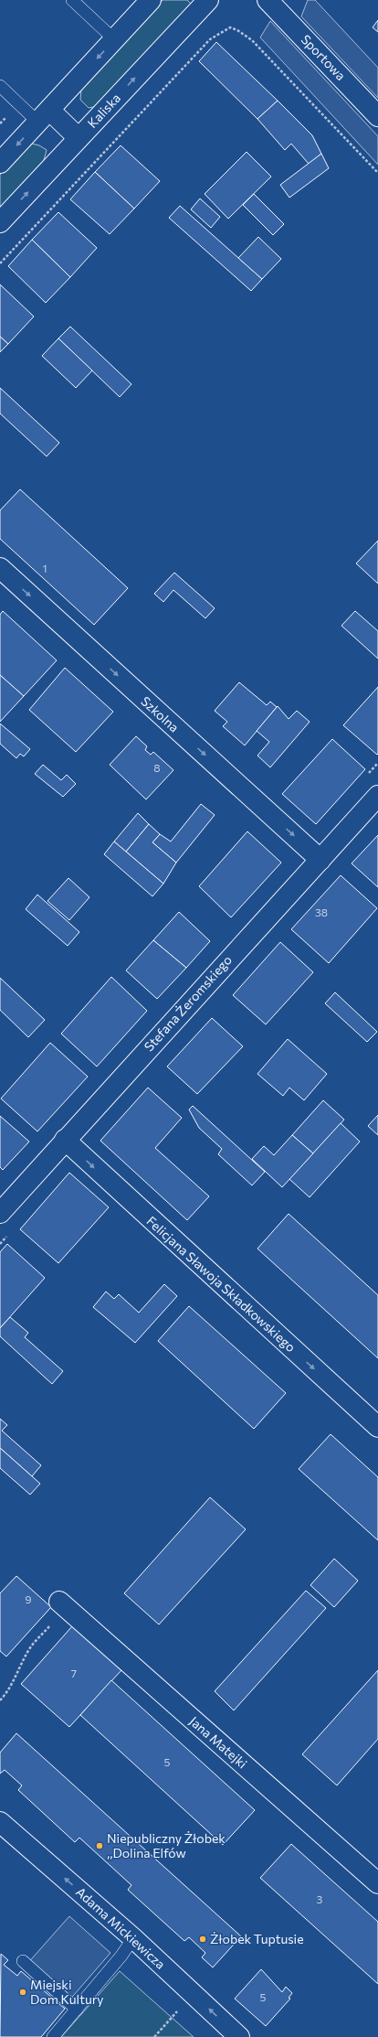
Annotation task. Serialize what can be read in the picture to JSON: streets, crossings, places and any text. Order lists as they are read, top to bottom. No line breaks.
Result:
{"streets":{"street":["Sportowa","Kaliska","Szkolna","Stefana Żeromskiego","Felicjana Sławoja Składkowskiego","Jana Matejki","Adama Mickiewicza"]},"crossings":[["Szkolna","Stefana Żeromskiego"],["Stefana Żeromskiego","Felicjana Sławoja Składkowskiego"]],"one_way":["Szkolna","Felicjana Sławoja Składkowskiego","Adama Mickiewicza"],"places":["Niepubliczny Żłobek ,,Dolina Elfów","Żłobek Tuptusie","Miejski Dom Kultury"],"house_numbers":["1","8","38","9","7","5","3","5"]}
